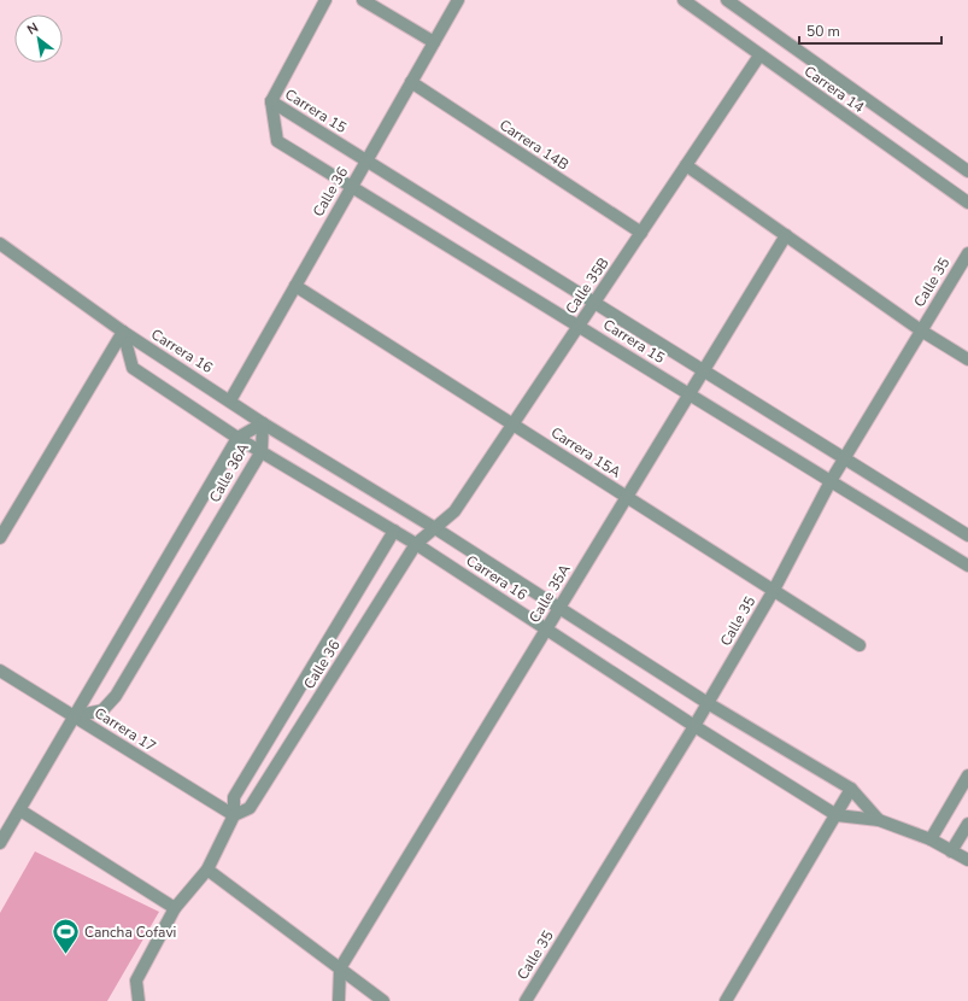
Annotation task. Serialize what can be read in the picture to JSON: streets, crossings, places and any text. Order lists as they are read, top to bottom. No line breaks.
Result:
{"streets":{"street":["Carrera 14","Carrera 15","Carrera 14B","Calle 36","Calle 35","Calle 35B","Carrera 16","Carrera 15A","Calle 36A","Calle 35A","Carrera 17"]},"crossings":[["Carrera 14","Calle 35B"],["Carrera 15","Calle 36"],["Carrera 15","Calle 35"],["Carrera 15","Calle 35B"],["Carrera 15","Calle 35A"],["Carrera 14B","Calle 36"],["Carrera 14B","Calle 35B"],["Calle 36","Calle 35B"],["Calle 36","Carrera 16"],["Calle 36","Carrera 15A"],["Calle 36","Carrera 17"],["Calle 35","Carrera 16"],["Calle 35","Carrera 15A"],["Calle 35B","Carrera 16"],["Calle 35B","Carrera 15A"],["Carrera 16","Calle 36A"],["Carrera 16","Calle 35A"],["Carrera 15A","Calle 35A"],["Calle 36A","Carrera 17"]],"places":{"sports":["Cancha Cofavi"]},"scale_bar":"50 m","north":"top left"}
